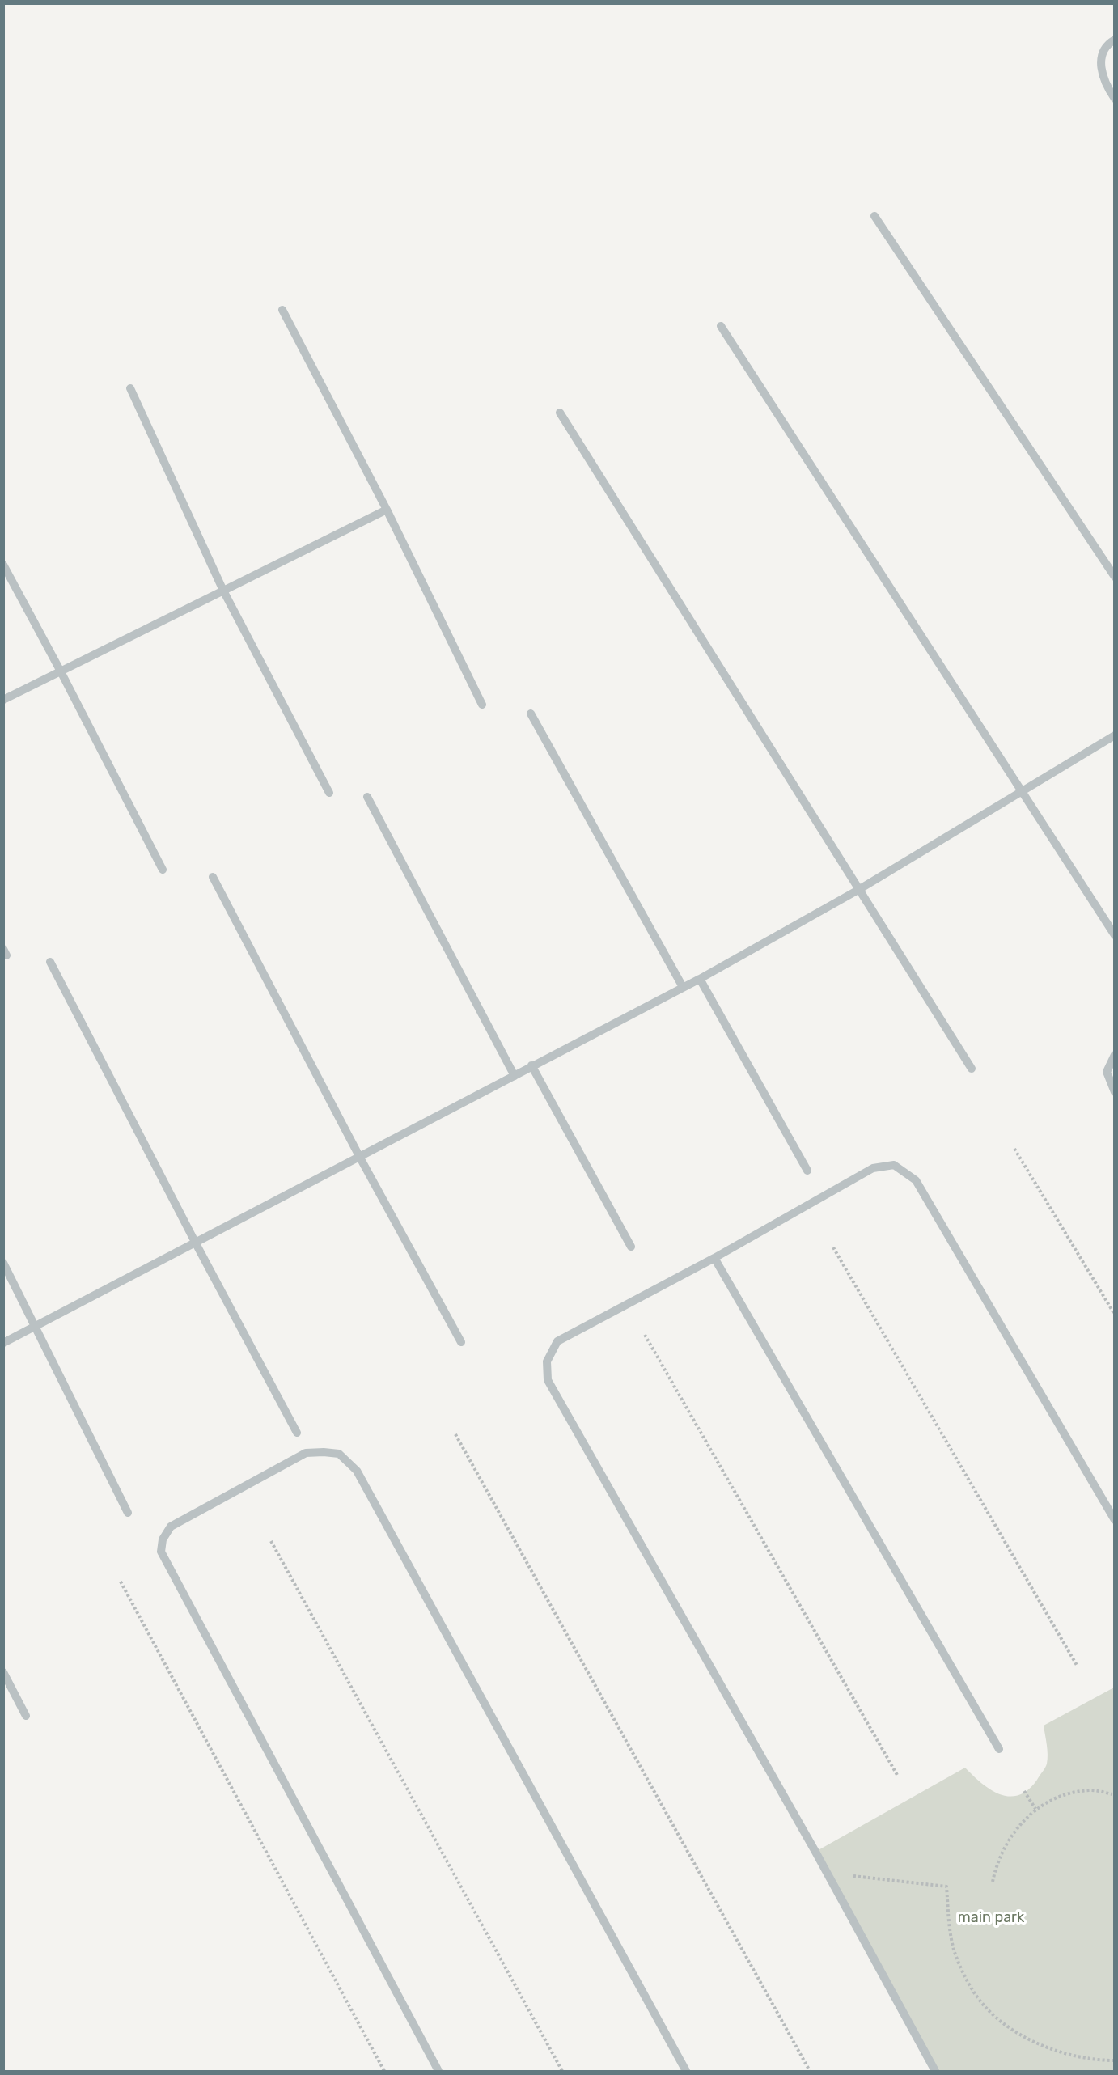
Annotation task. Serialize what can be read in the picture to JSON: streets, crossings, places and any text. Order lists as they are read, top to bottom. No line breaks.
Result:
{"parks":["main park"]}
